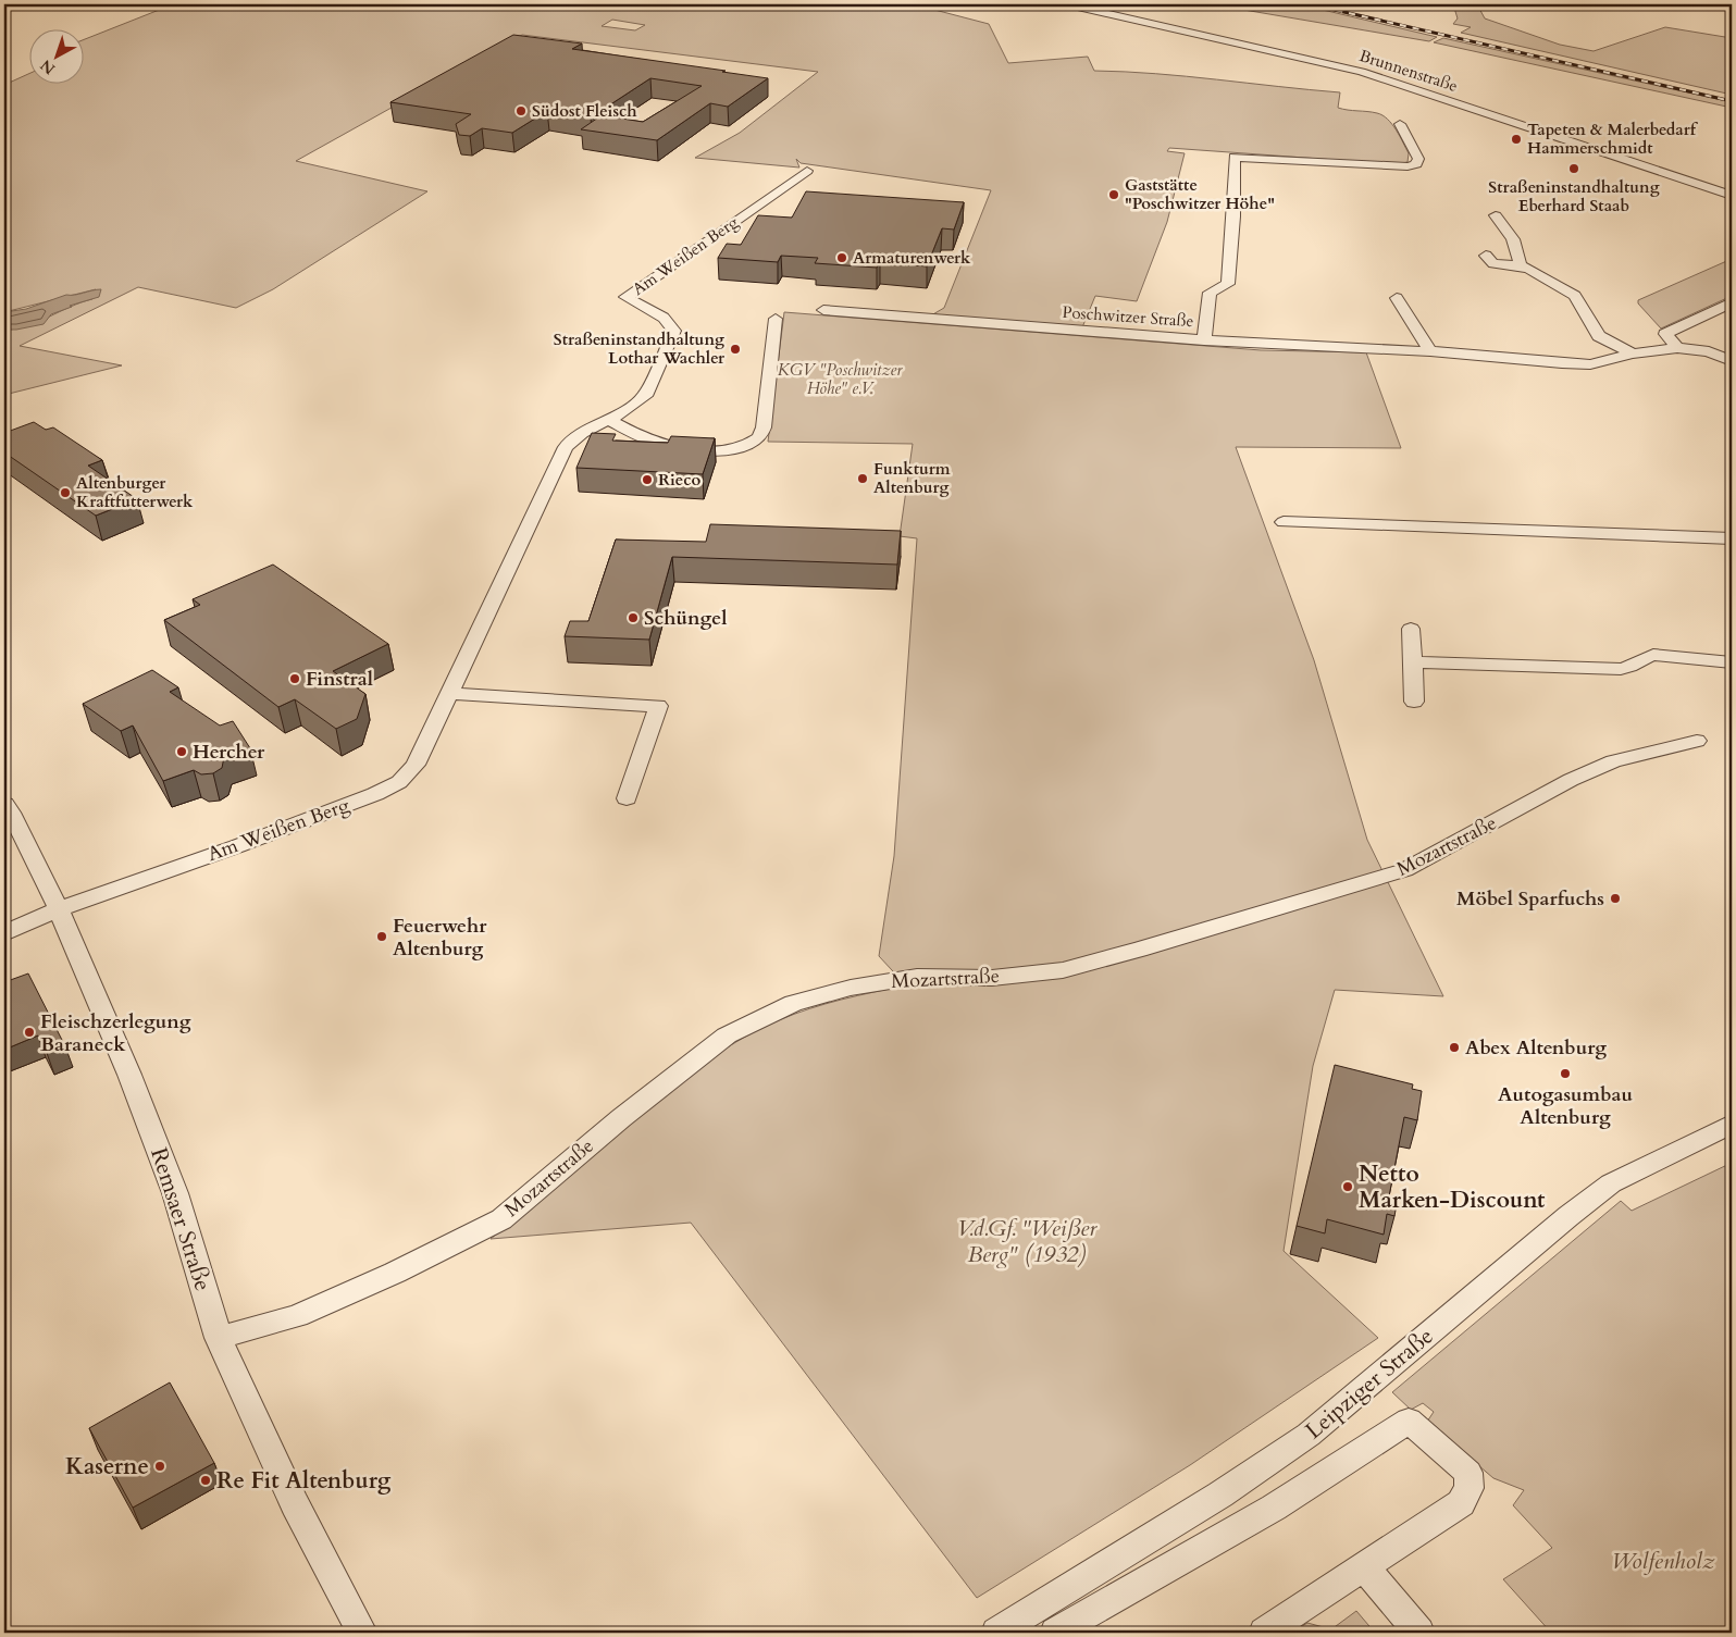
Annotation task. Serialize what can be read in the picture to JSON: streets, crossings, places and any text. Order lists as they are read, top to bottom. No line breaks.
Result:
{"streets":{"street":["Brunnenstraße","Am Weißen Berg","Poschwitzer Straße","Mozartstraße","Remsaer Straße","Leipziger Straße"]},"crossings":[["Am Weißen Berg","Remsaer Straße"],["Mozartstraße","Remsaer Straße"]],"parks":["KGV \"Poschwitzer Höhe\" e.V.","V.d.Gf. \"Weißer Berg\" (1932)","Wolfenholz"],"places":["Südost Fleisch","Tapeten & Malerbedarf Hammerschmidt","Straßeninstandhaltung Eberhard Staab","Gaststätte \"Poschwitzer Höhe\"","Armaturenwerk","Straßeninstandhaltung Lothar Wachler","Funkturm Altenburg","Rieco","Altenburger Kraftfutterwerk","Schüngel","Finstral","Hercher","Möbel Sparfuchs","Feuerwehr Altenburg","Fleischzerlegung Baraneck","Abex Altenburg","Autogasumbau Altenburg","Netto Marken-Discount","Kaserne","Re Fit Altenburg"],"north":"bottom left"}
